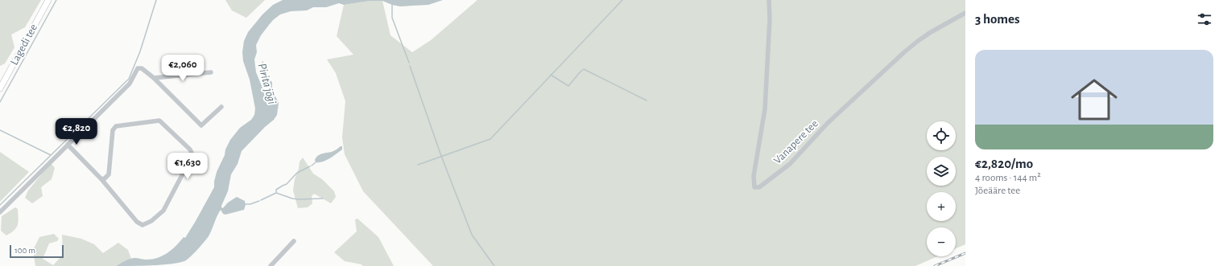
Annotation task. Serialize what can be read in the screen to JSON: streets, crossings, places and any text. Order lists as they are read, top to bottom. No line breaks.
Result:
{"streets":{"street":["Lagedi tee","Vanapere tee"]},"water":["Pirita jõgi"],"scale_bar":"100 m","page":{"heading":"3 homes","list":[{"name":"€2,820/mo","note":"4 rooms · 144 m² · Jõeääre tee"}],"price":["€2,060","€2,820","€1,630"],"map_buttons":["+","−"],"scale":"100 m"}}
